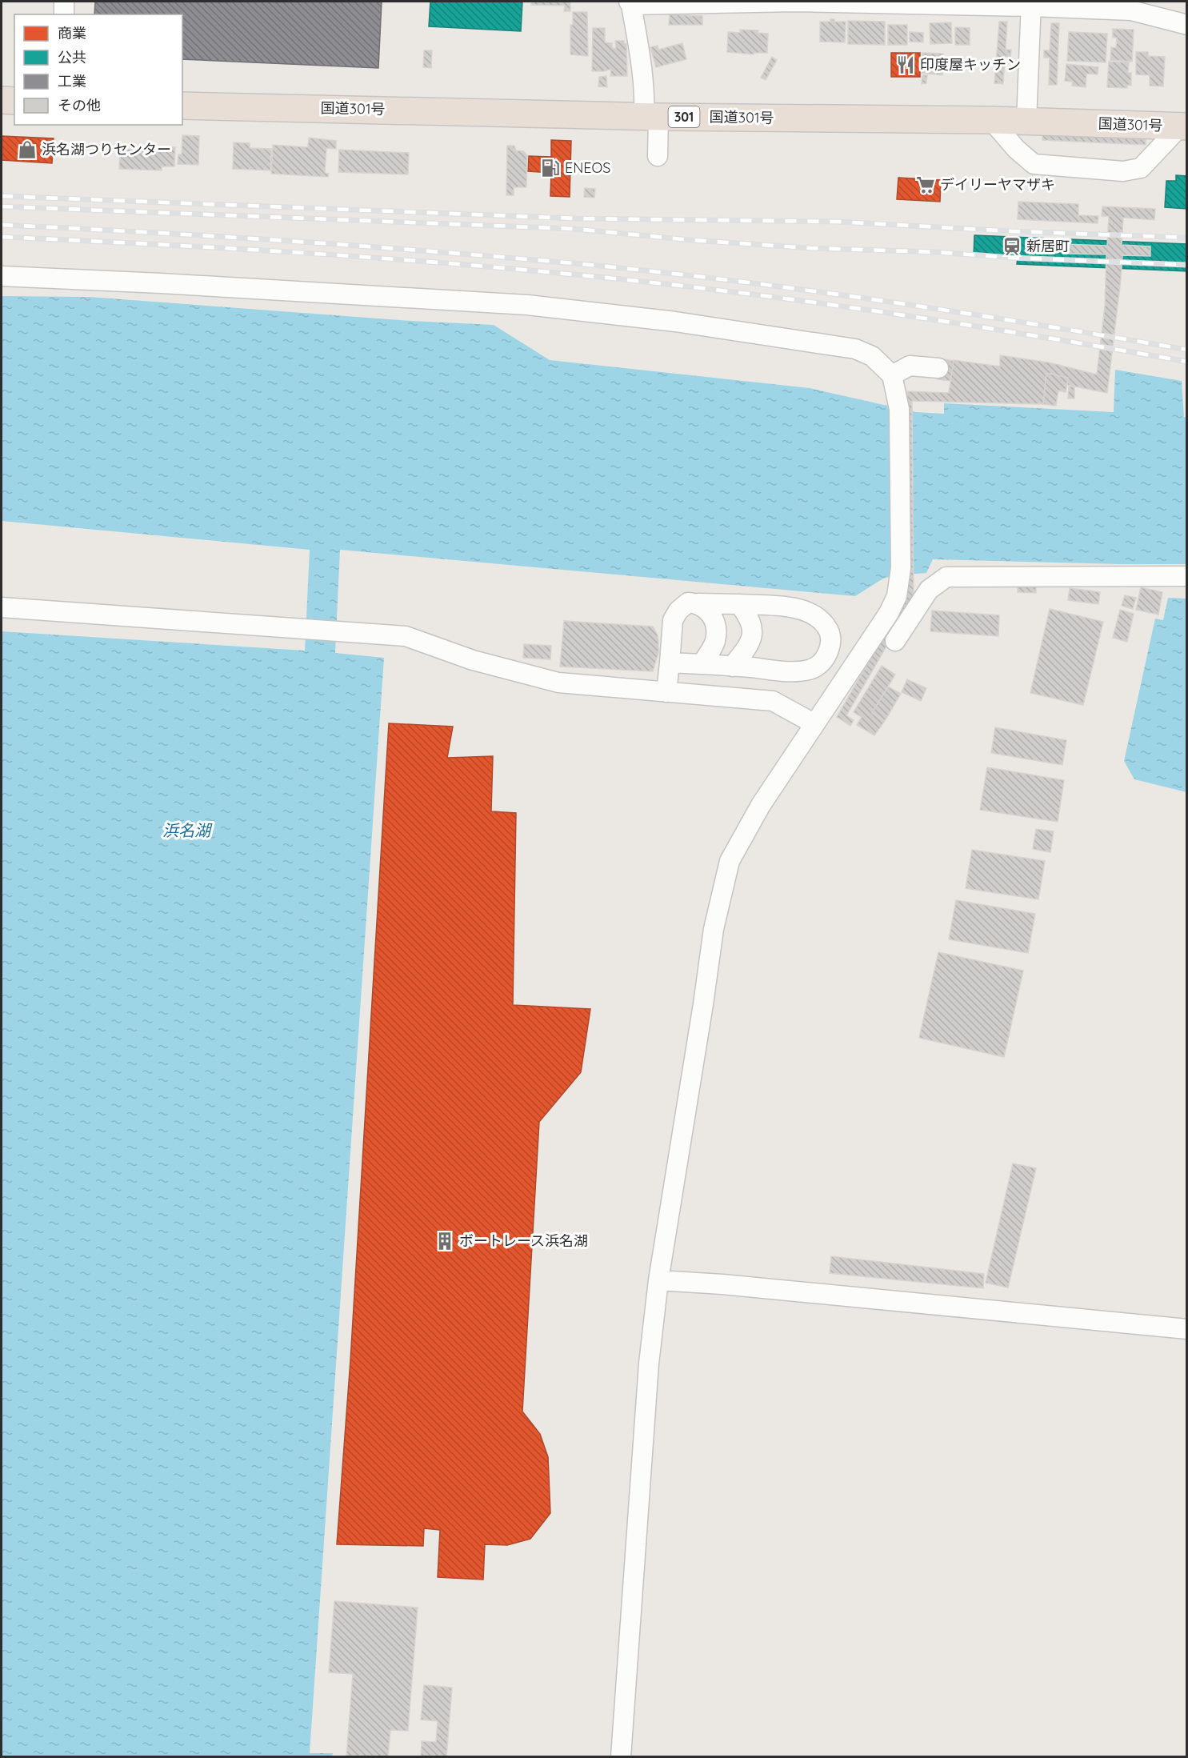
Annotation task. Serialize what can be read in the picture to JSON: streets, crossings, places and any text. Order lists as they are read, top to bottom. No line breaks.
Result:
{"streets":{"highway":["国道301号","301"]},"water":["浜名湖"],"places":{"restaurant":["印度屋キッチン"],"shop":["浜名湖つりセンター"],"fuel station":["ENEOS"],"supermarket":["デイリーヤマザキ"],"station":["新居町"],"building":["ボートレース浜名湖"]},"legend":["商業","公共","工業","その他"]}
